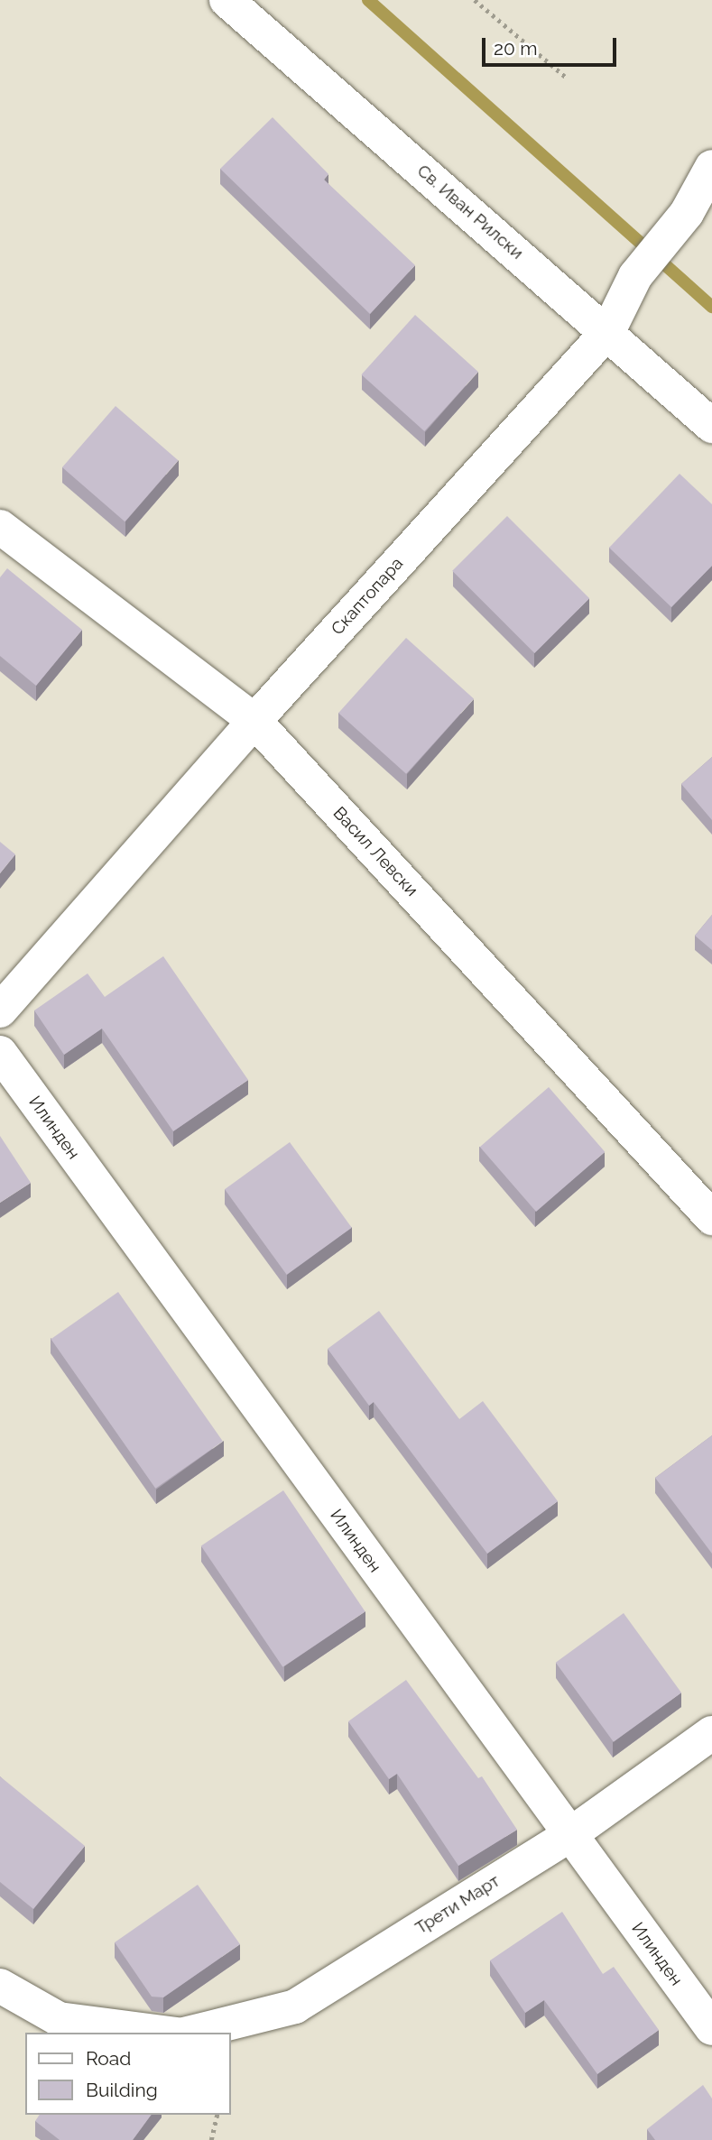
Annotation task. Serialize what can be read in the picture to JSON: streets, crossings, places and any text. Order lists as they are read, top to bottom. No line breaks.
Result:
{"streets":{"street":["Св. Иван Рилски","Скаптопара","Васил Левски","Илинден","Трети Март"]},"crossings":[["Св. Иван Рилски","Скаптопара"],["Скаптопара","Васил Левски"],["Илинден","Трети Март"]],"legend":["Road","Building"],"scale_bar":"20 m"}
